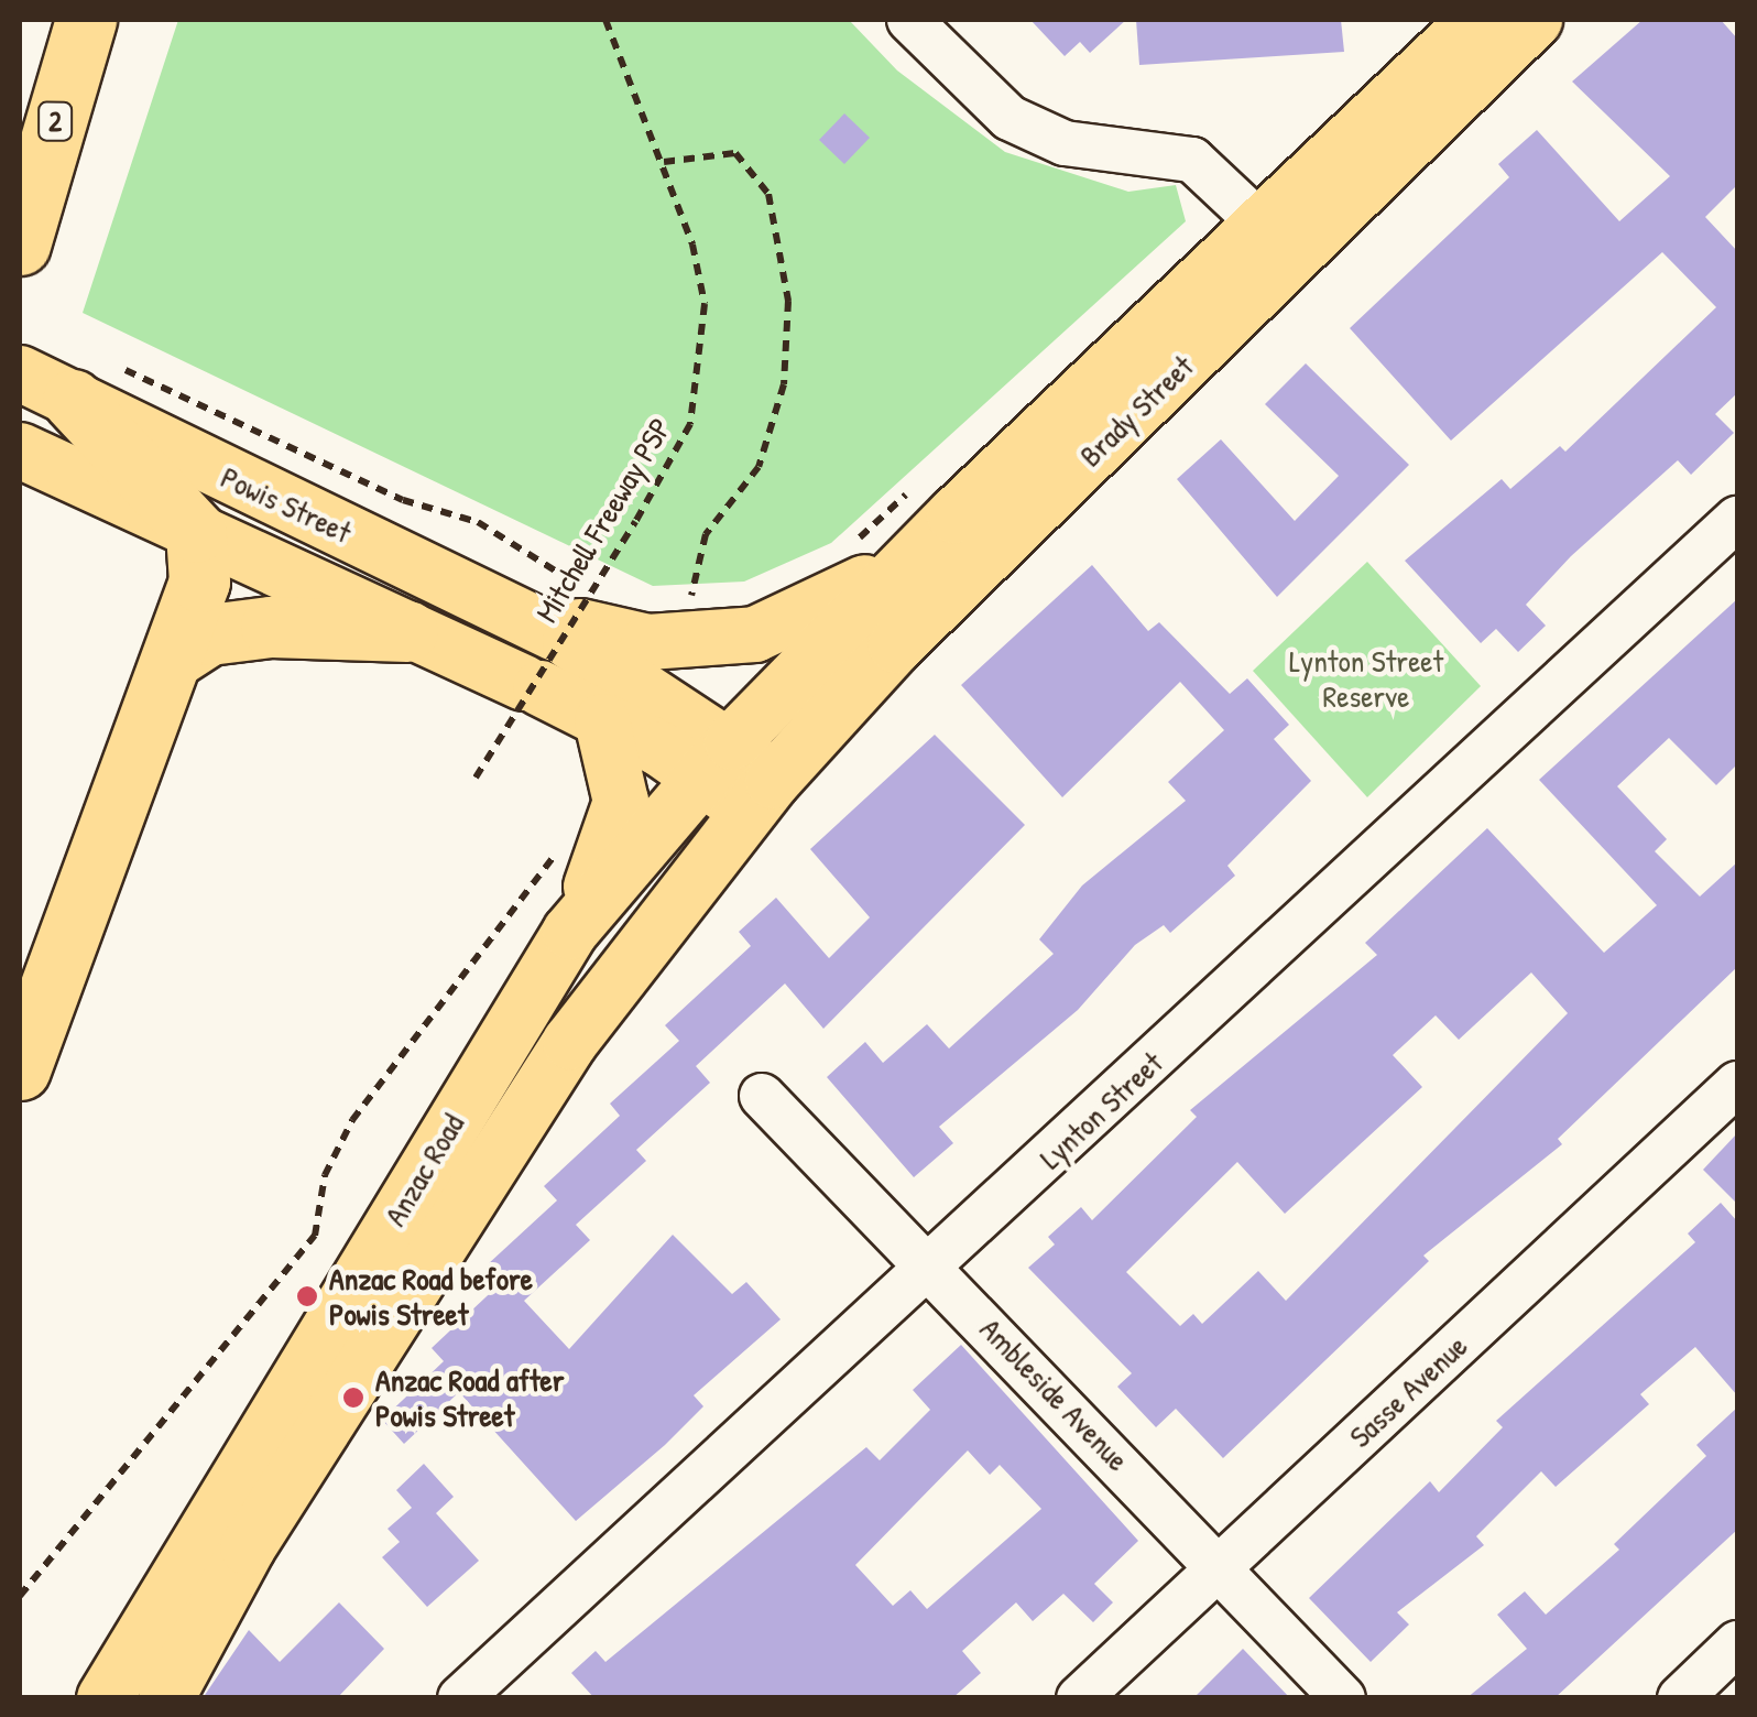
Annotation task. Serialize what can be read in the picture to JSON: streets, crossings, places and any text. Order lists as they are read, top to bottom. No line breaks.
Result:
{"streets":{"highway":["2"],"main road":["Brady Street","Powis Street","Anzac Road"],"street":["Lynton Street","Sasse Avenue","Ambleside Avenue"],"path":["Mitchell Freeway PSP"]},"crossings":[["Brady Street","Powis Street"],["Brady Street","Anzac Road"],["Powis Street","Anzac Road"],["Lynton Street","Ambleside Avenue"],["Sasse Avenue","Ambleside Avenue"]],"parks":["Lynton Street Reserve"],"places":["Anzac Road before Powis Street","Anzac Road after Powis Street"]}
